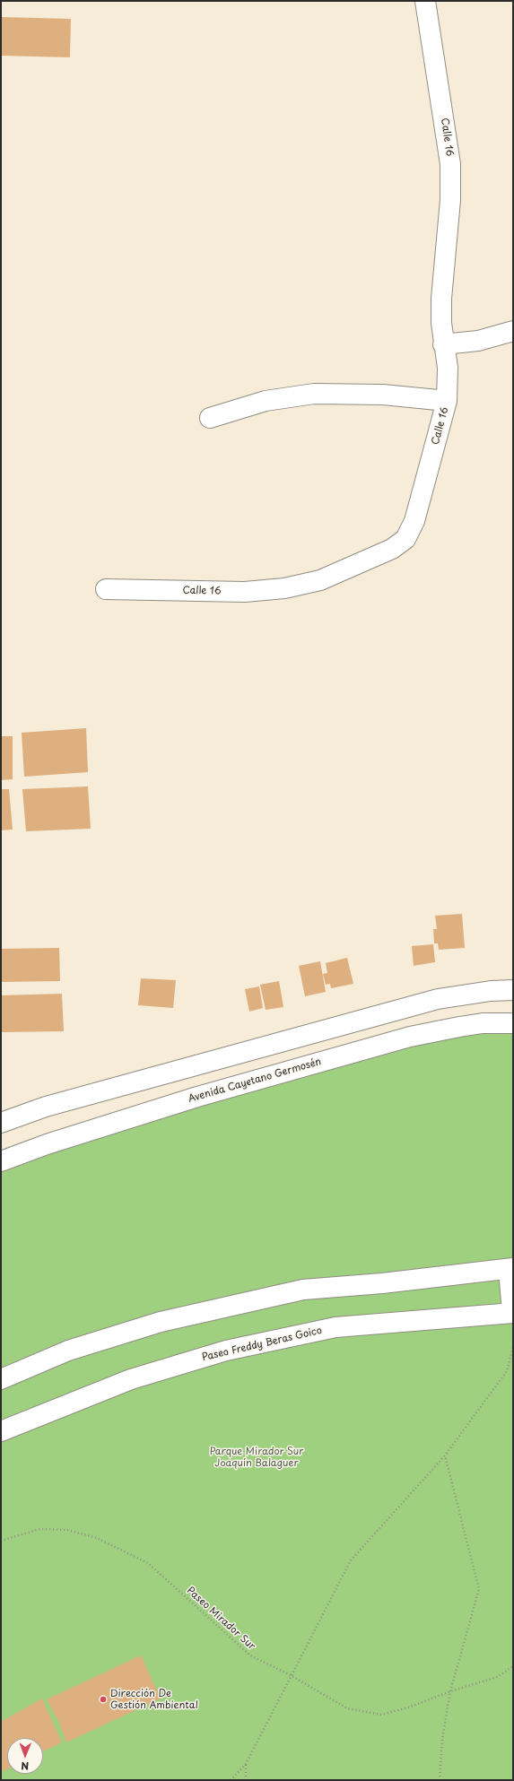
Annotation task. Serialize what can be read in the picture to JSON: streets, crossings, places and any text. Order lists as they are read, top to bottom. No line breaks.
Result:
{"streets":{"street":["Calle 16","Avenida Cayetano Germosén","Paseo Freddy Beras Goico"],"path":["Paseo Mirador Sur"]},"parks":["Parque Mirador Sur Joaquín Balaguer"],"places":["Dirección De Gestión Ambiental"],"north":"bottom"}
